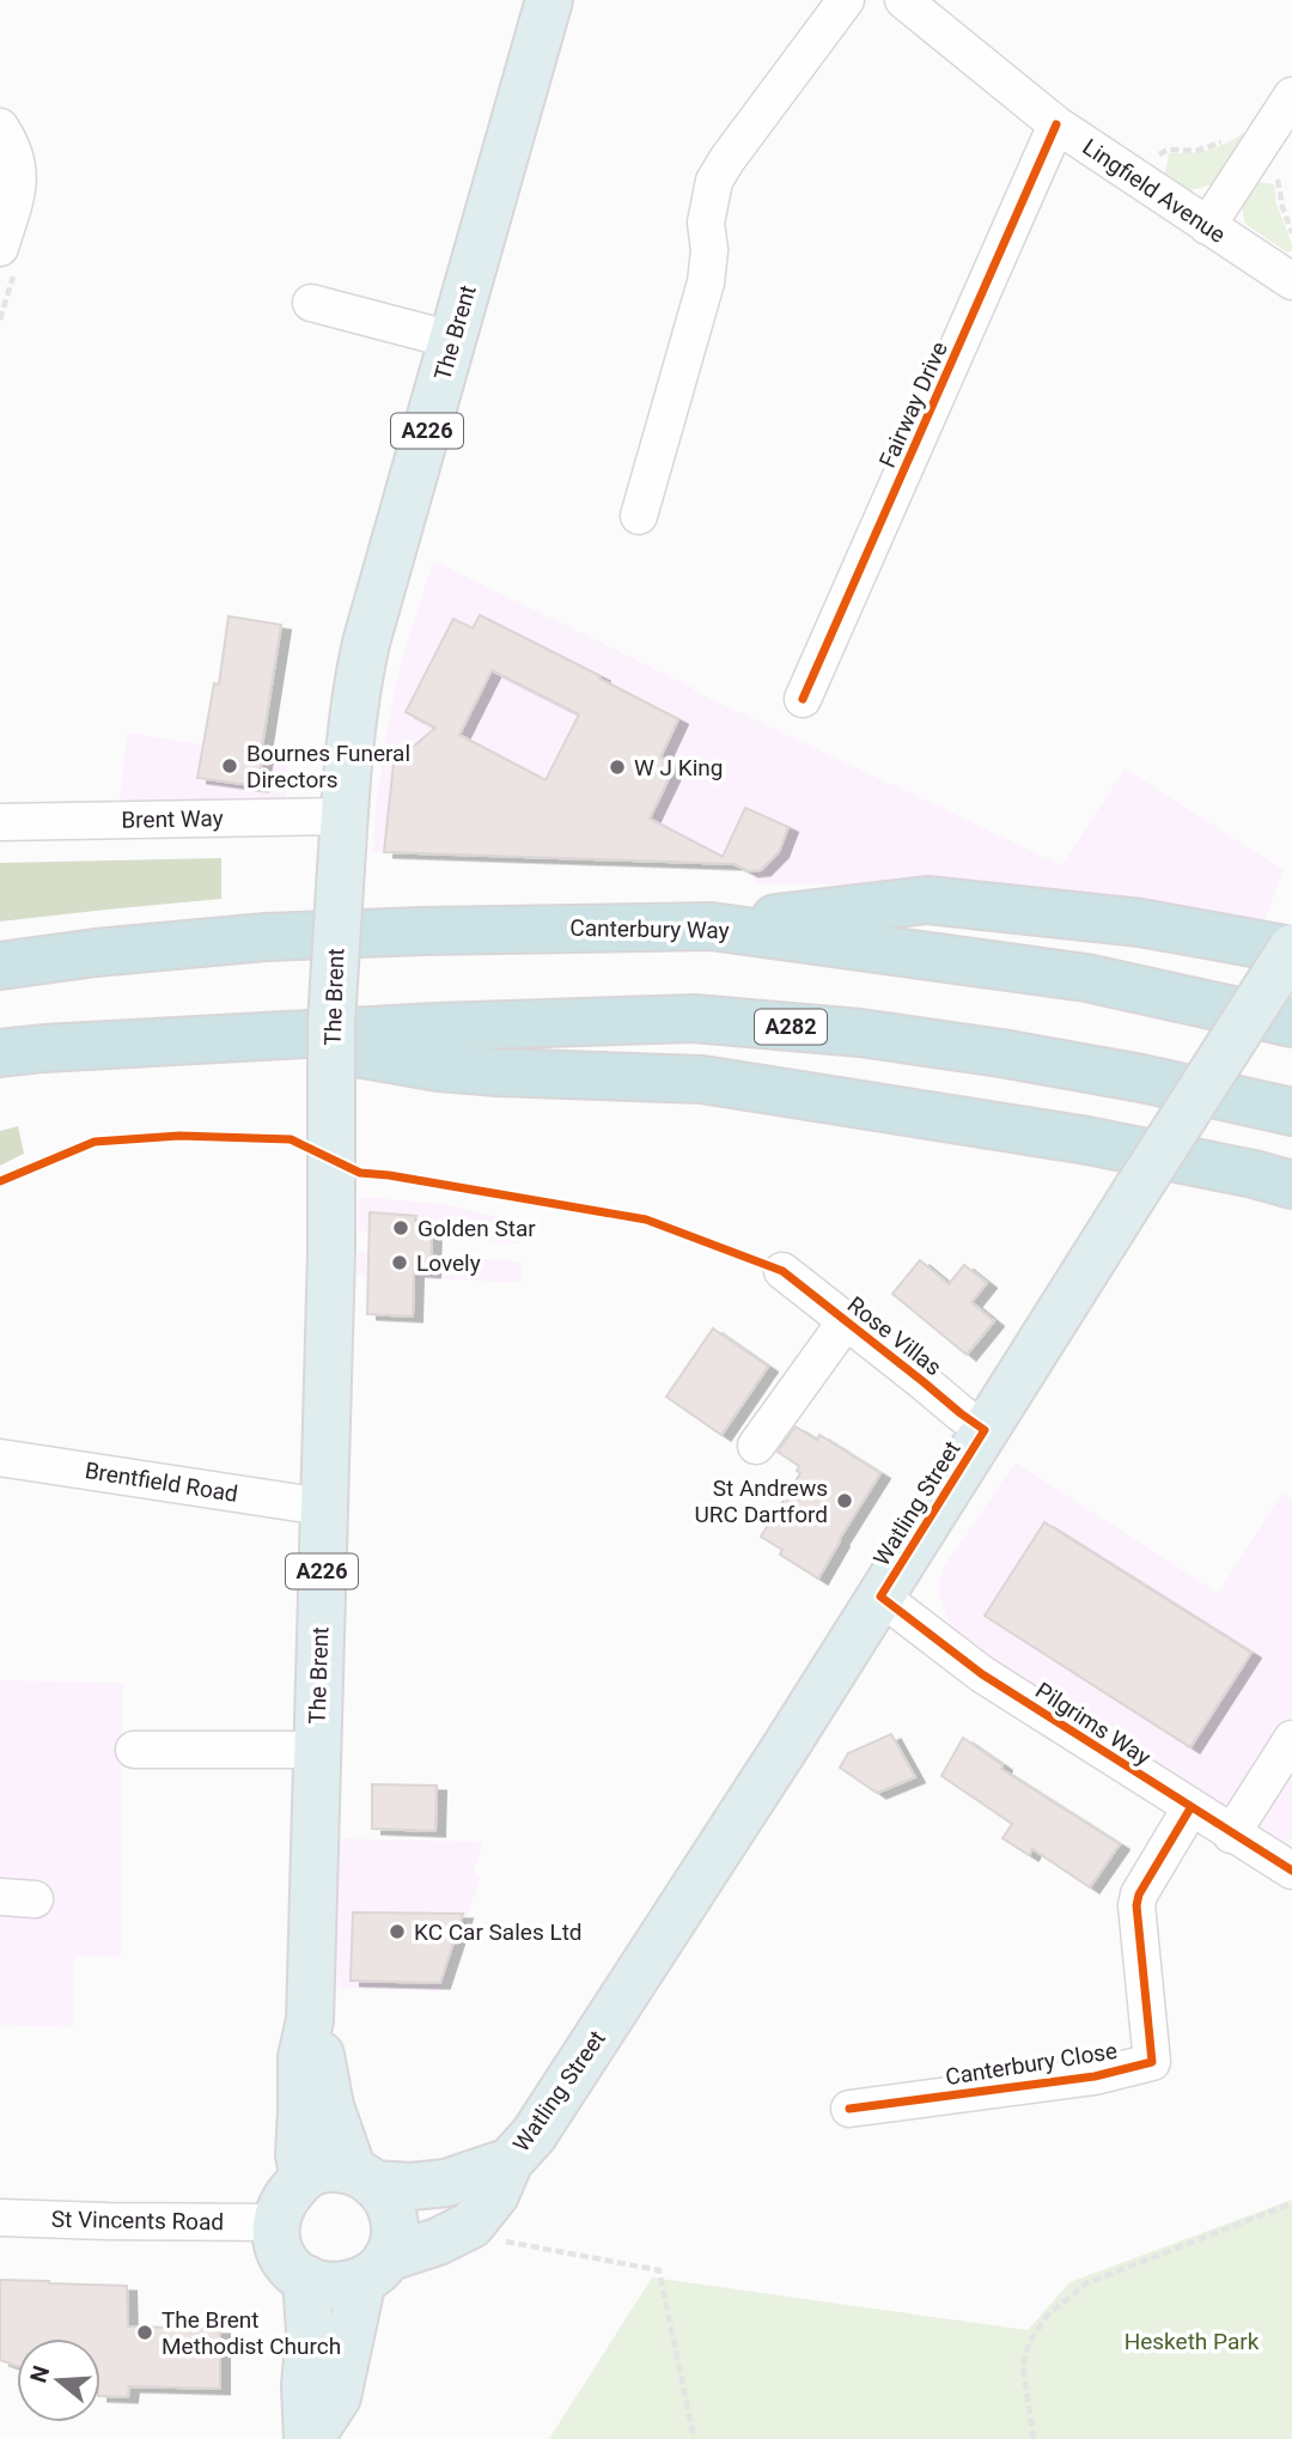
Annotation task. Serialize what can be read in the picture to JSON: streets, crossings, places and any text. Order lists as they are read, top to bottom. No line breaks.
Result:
{"streets":{"highway":["Canterbury Way","A282"],"main road":["The Brent","A226","Watling Street"],"street":["Lingfield Avenue","Fairway Drive","Brent Way","Rose Villas","Brentfield Road","Pilgrims Way","Canterbury Close","St Vincents Road"]},"crossings":[["Lingfield Avenue","Fairway Drive"],["The Brent","Brent Way"],["The Brent","Brentfield Road"],["The Brent","Watling Street"],["The Brent","St Vincents Road"],["Rose Villas","Watling Street"],["Watling Street","Pilgrims Way"],["Watling Street","St Vincents Road"],["Pilgrims Way","Canterbury Close"]],"parks":["Hesketh Park"],"places":["Bournes Funeral Directors","W J King","Golden Star","Lovely","St Andrews URC Dartford","KC Car Sales Ltd","The Brent Methodist Church"],"north":"left"}
